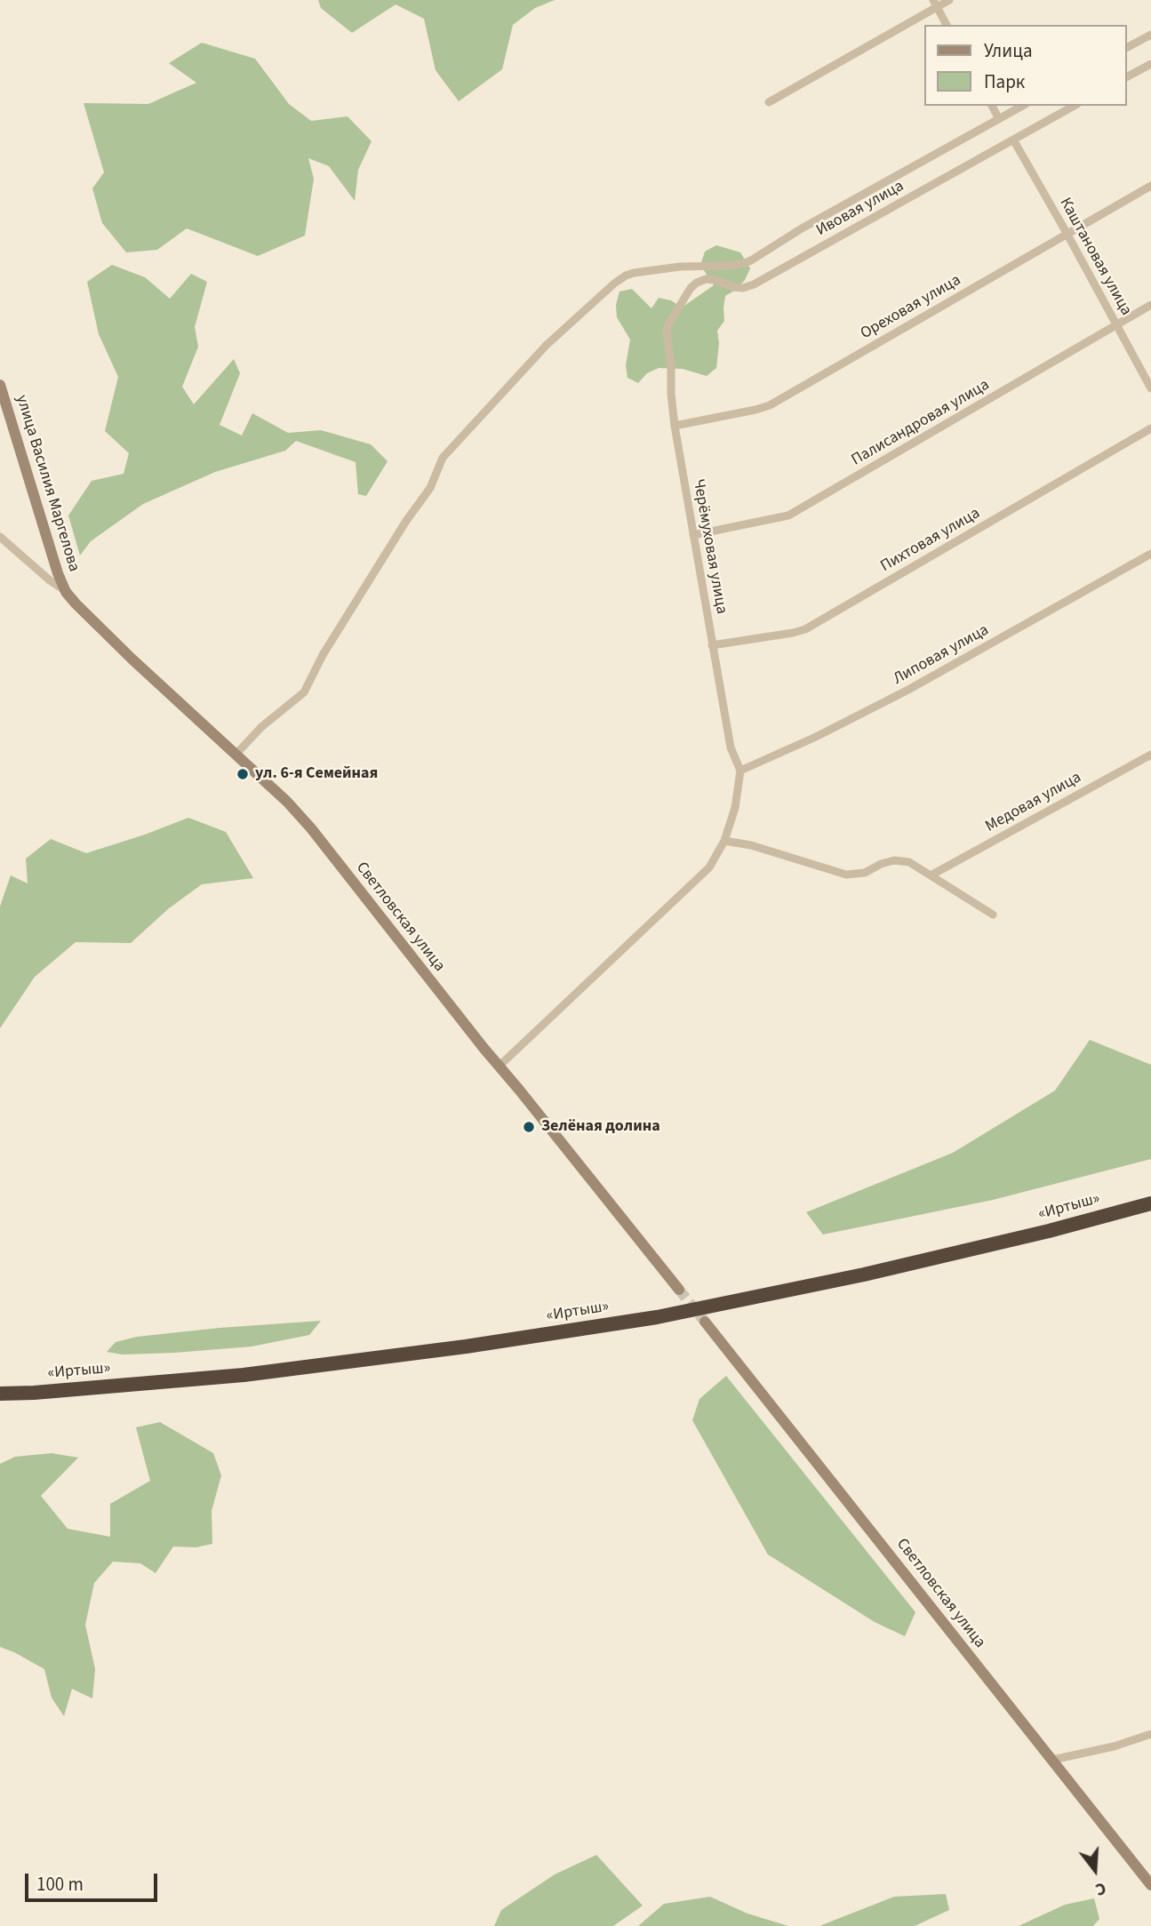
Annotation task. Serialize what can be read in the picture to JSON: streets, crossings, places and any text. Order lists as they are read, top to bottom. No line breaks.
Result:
{"streets":{"highway":["«Иртыш»"],"street":["Ивовая улица","Каштановая улица","Ореховая улица","Палисандровая улица","улица Василия Маргелова","Пихтовая улица","Черёмуховая улица","Липовая улица","Медовая улица","Светловская улица"]},"crossings":[["Ивовая улица","Каштановая улица"],["Ивовая улица","Черёмуховая улица"],["Ивовая улица","Светловская улица"],["Каштановая улица","Ореховая улица"],["Каштановая улица","Палисандровая улица"],["Ореховая улица","Черёмуховая улица"],["Палисандровая улица","Черёмуховая улица"],["улица Василия Маргелова","Светловская улица"],["Пихтовая улица","Черёмуховая улица"],["Черёмуховая улица","Липовая улица"]],"places":["ул. 6-я Семейная","Зелёная долина"],"legend":["Улица","Парк"],"scale_bar":"100 m","north":"bottom"}
